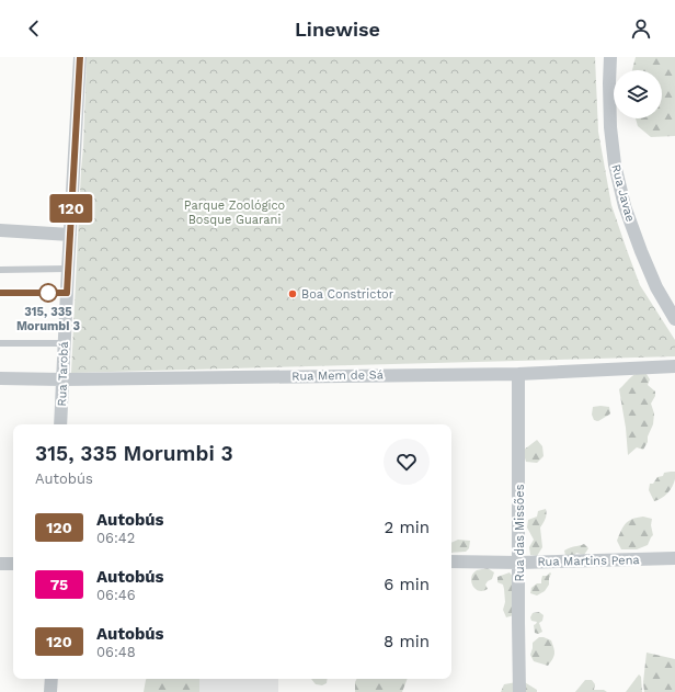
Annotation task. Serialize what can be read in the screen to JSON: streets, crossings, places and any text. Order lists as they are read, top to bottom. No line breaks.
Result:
{"streets":{"street":["Rua Javae","Rua Tarobá","Rua Mem de Sá","Rua das Missões","Rua Martins Pena"]},"crossings":[["Rua Tarobá","Rua Mem de Sá"],["Rua Mem de Sá","Rua das Missões"],["Rua das Missões","Rua Martins Pena"]],"parks":["Parque Zoológico Bosque Guarani"],"places":["315, 335 Morumbi 3","Boa Constrictor"],"lines":["bus line 120"],"page":{"header":"Linewise","on_map":"120","heading":["315, 335 Morumbi 3","Autobús"],"list":[{"mark":"120","name":"Autobús","note":"06:42","value":"2 min"},{"mark":"75","name":"Autobús","note":"06:46","value":"6 min"},{"mark":"120","name":"Autobús","note":"06:48","value":"8 min"}]}}
